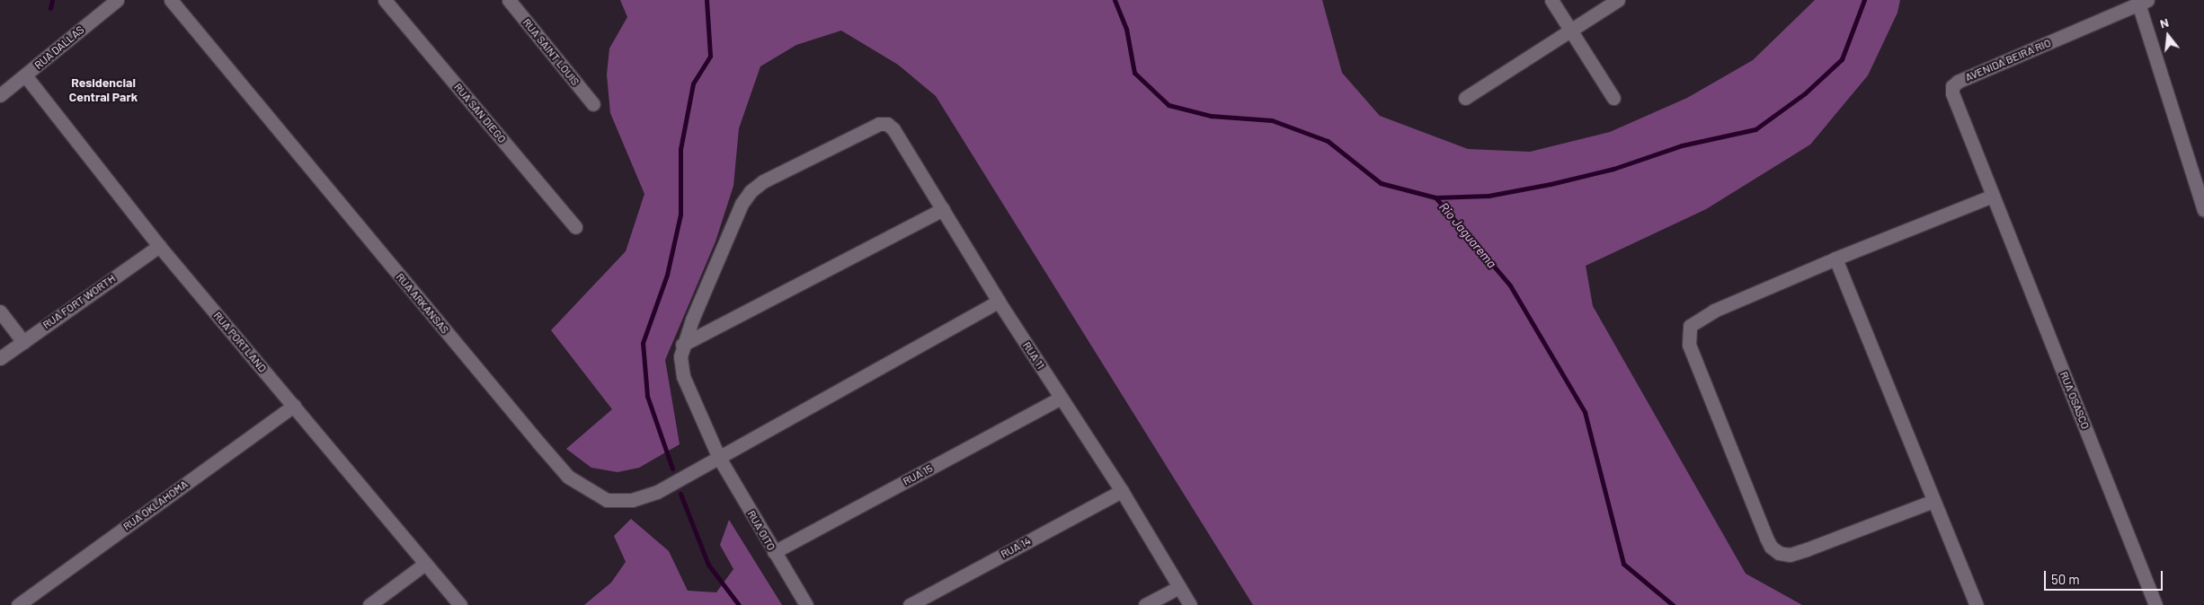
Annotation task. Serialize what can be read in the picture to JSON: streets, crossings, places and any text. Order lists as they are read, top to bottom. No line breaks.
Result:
{"streets":{"street":["RUA DALLAS","RUA SAINT LOUIS","AVENIDA BEIRA RIO","RUA SAN DIEGO","RUA FORT WORTH","RUA ARKANSAS","RUA PORTLAND","RUA 11","RUA OSASCO","RUA 15","RUA OKLAHOMA","RUA OITO","RUA 14"]},"crossings":[["RUA DALLAS","RUA PORTLAND"],["AVENIDA BEIRA RIO","RUA OSASCO"],["RUA FORT WORTH","RUA PORTLAND"],["RUA ARKANSAS","RUA 11"],["RUA ARKANSAS","RUA OITO"],["RUA PORTLAND","RUA OKLAHOMA"],["RUA 11","RUA 15"],["RUA 11","RUA OITO"],["RUA 11","RUA 14"],["RUA 15","RUA OITO"]],"districts":["Residencial Central Park"],"water":["Rio Jaguarema"],"scale_bar":"50 m","north":"top"}
